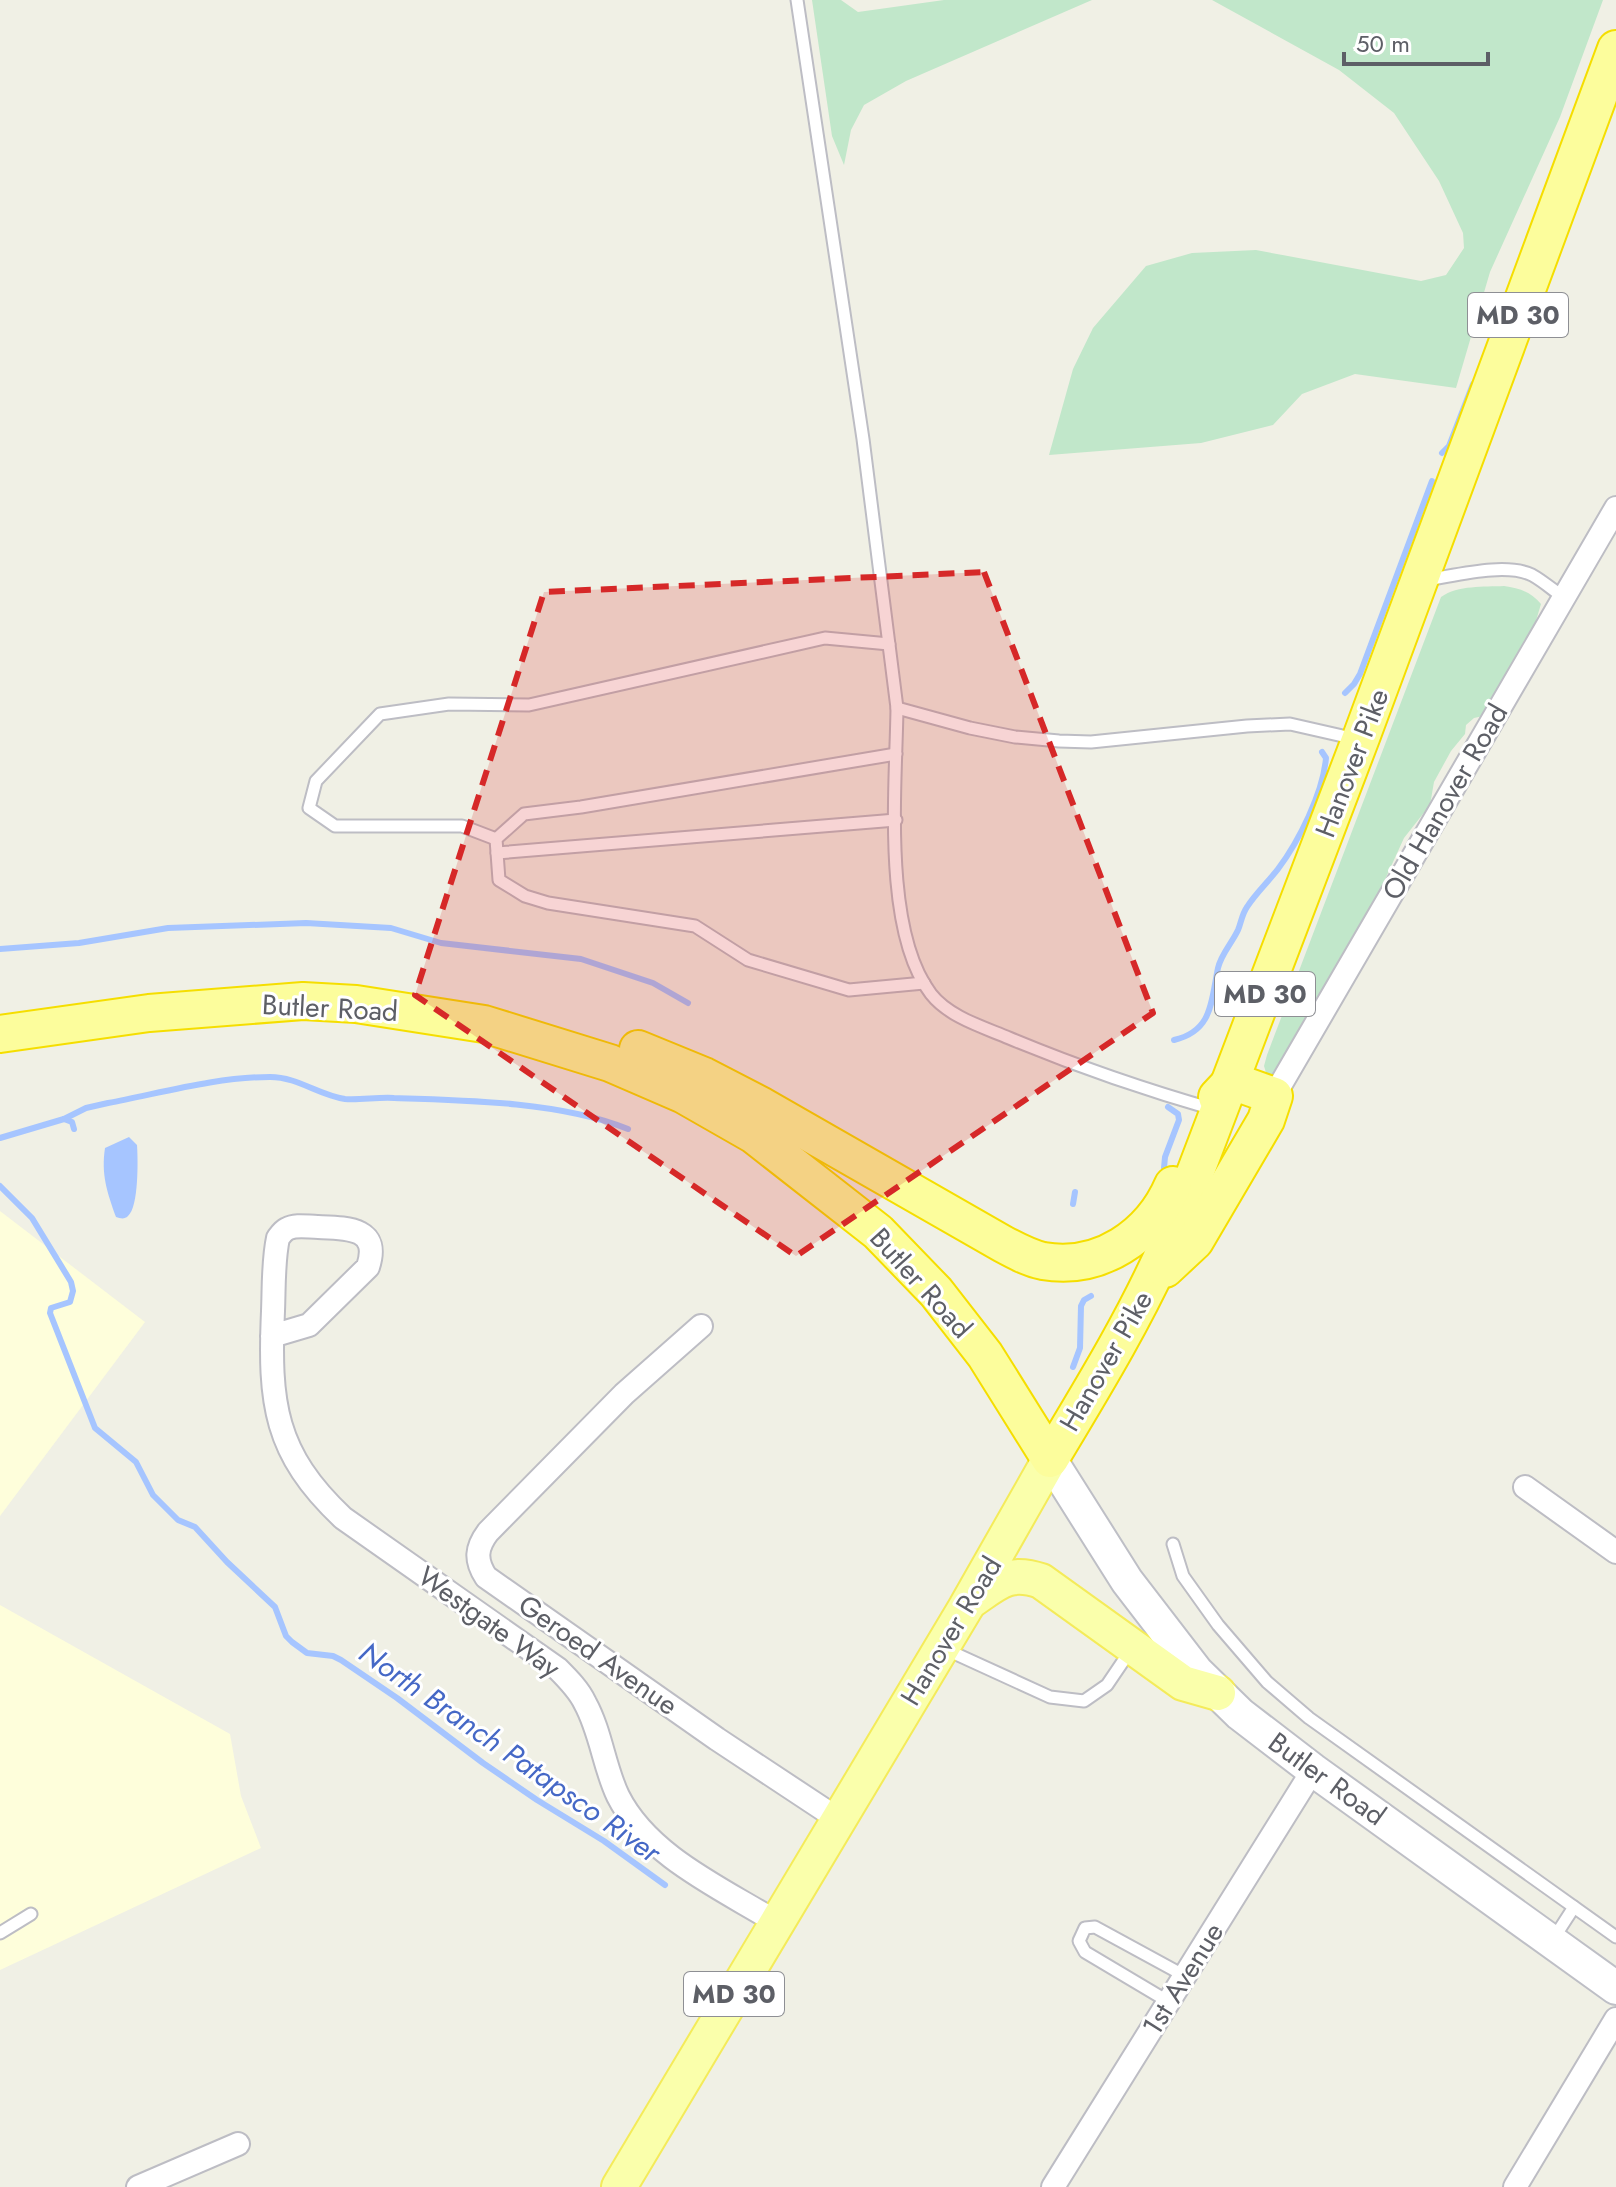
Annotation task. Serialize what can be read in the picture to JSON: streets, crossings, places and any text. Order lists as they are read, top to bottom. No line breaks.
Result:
{"streets":{"highway":["MD 30","Hanover Pike","Butler Road"],"main road":["Hanover Road"],"street":["Old Hanover Road","Westgate Way","Geroed Avenue","1st Avenue"]},"crossings":[["MD 30","Westgate Way"],["MD 30","Hanover Road"],["MD 30","Geroed Avenue"],["Hanover Pike","Butler Road"],["Hanover Pike","Hanover Road"],["Butler Road","Hanover Road"],["Butler Road","1st Avenue"],["Hanover Road","Geroed Avenue"]],"water":["North Branch Patapsco River"],"scale_bar":"50 m"}
